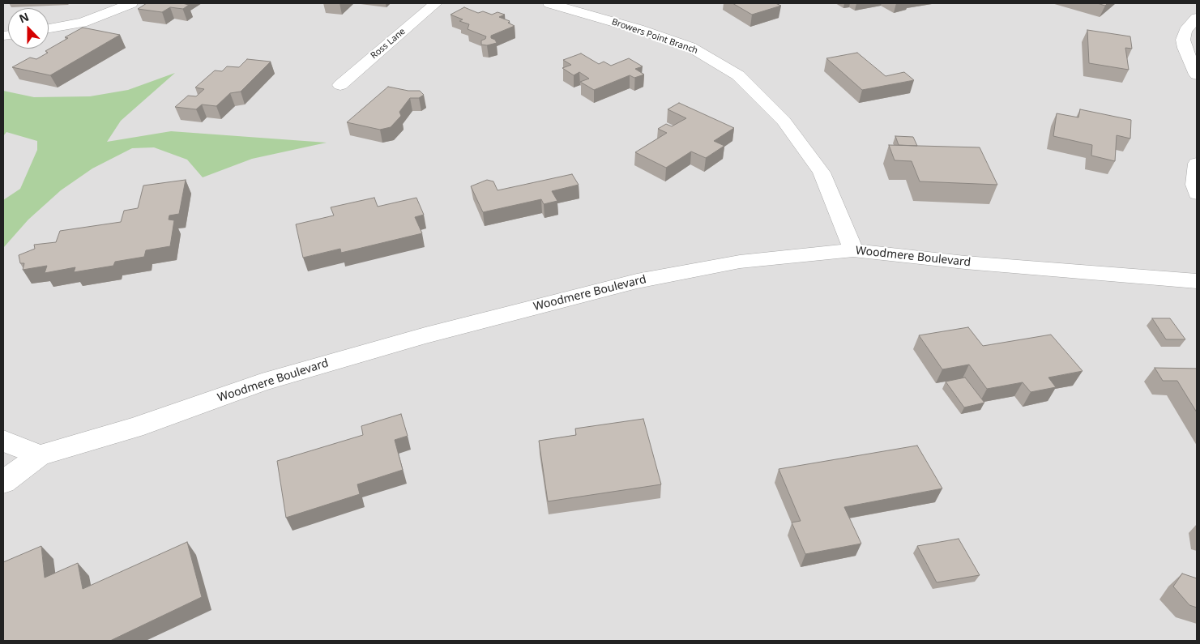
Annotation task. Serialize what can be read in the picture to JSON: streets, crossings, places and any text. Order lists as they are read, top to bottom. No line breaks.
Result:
{"streets":{"street":["Browers Point Branch","Ross Lane","Woodmere Boulevard"]},"crossings":[["Browers Point Branch","Woodmere Boulevard"]],"north":"top"}
